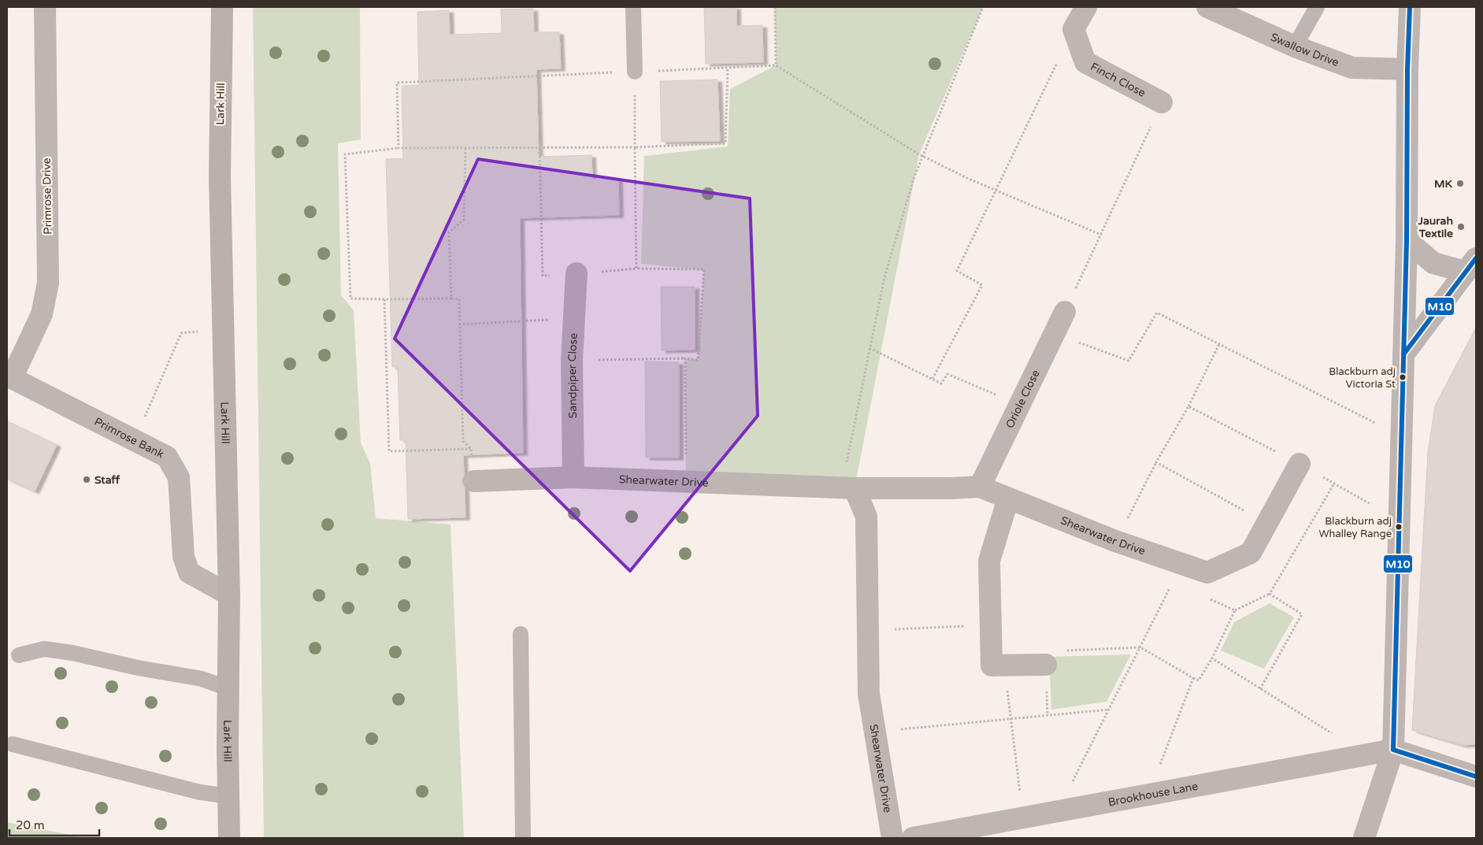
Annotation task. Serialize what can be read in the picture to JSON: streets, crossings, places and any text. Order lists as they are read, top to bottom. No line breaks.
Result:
{"streets":{"highway":["Lark Hill"],"street":["Swallow Drive","Finch Close","Primrose Drive","Sandpiper Close","Oriole Close","Primrose Bank","Shearwater Drive","Brookhouse Lane"]},"crossings":[["Lark Hill","Primrose Bank"],["Primrose Drive","Primrose Bank"],["Sandpiper Close","Shearwater Drive"],["Oriole Close","Shearwater Drive"]],"places":["MK","Jaurah Textile","Blackburn adj Victoria St","Staff","Blackburn adj Whalley Range"],"lines":["transit line M10"],"scale_bar":"20 m"}
